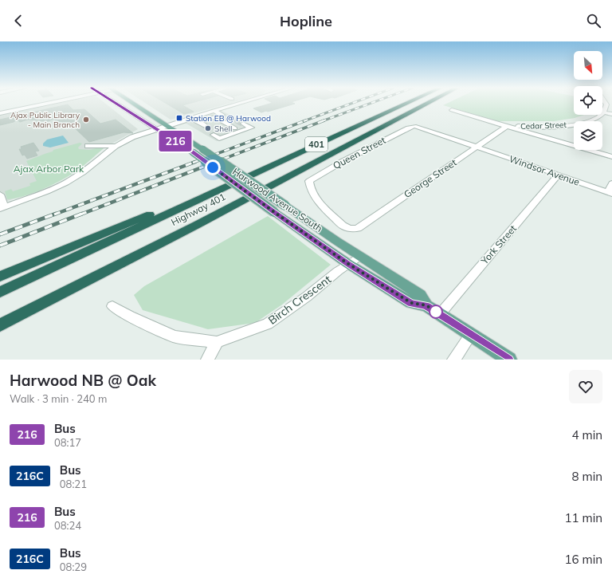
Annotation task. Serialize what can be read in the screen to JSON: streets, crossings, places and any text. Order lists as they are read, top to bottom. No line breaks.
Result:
{"streets":{"highway":["401","Highway 401"],"main road":["Harwood Avenue South"],"street":["Cedar Street","Queen Street","Windsor Avenue","George Street","York Street","Birch Crescent"]},"crossings":[["Cedar Street","George Street"],["Queen Street","Windsor Avenue"],["Queen Street","George Street"],["Windsor Avenue","George Street"],["Windsor Avenue","York Street"],["Harwood Avenue South","York Street"],["Harwood Avenue South","Birch Crescent"]],"parks":["Ajax Arbor Park"],"places":{"transit":["Station EB @ Harwood"],"other":["Ajax Public Library - Main Branch","Shell"]},"lines":["bus line 216"],"north":"bottom right","page":{"header":"Hopline","on_map":"216","heading":["Harwood NB @ Oak","Walk · 3 min · 240 m"],"list":[{"mark":"216","name":"Bus","note":"08:17","value":"4 min"},{"mark":"216C","name":"Bus","note":"08:21","value":"8 min"},{"mark":"216","name":"Bus","note":"08:24","value":"11 min"},{"mark":"216C","name":"Bus","note":"08:29","value":"16 min"}]}}
